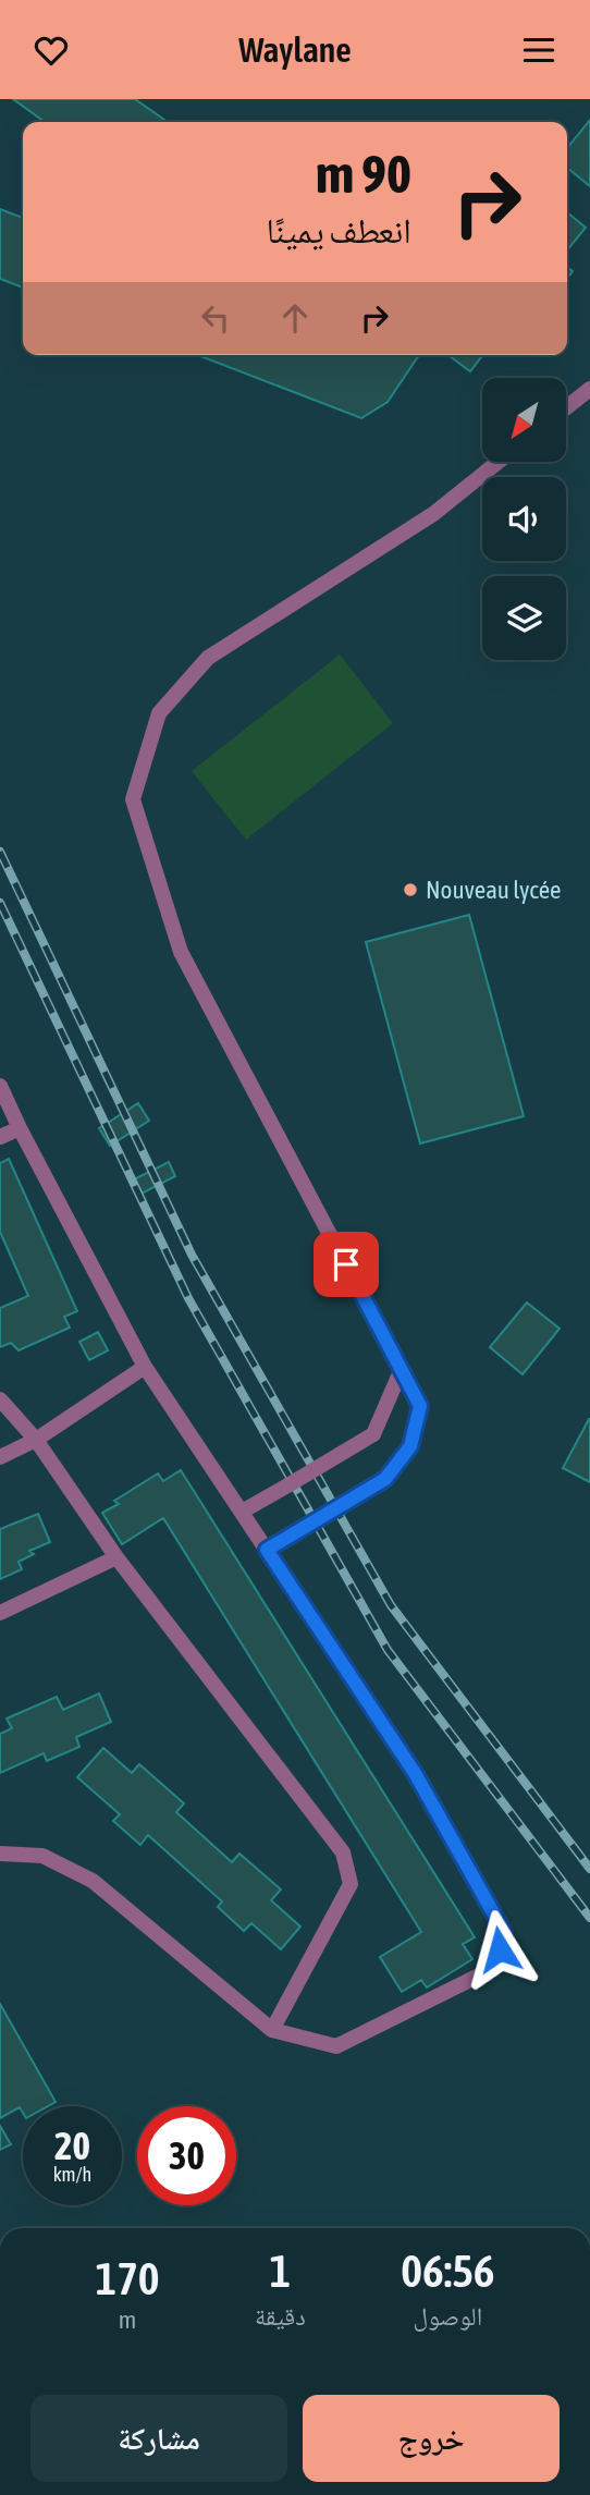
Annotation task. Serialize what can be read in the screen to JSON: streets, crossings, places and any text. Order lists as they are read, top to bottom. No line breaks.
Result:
{"places":["Nouveau lycée"],"north":"bottom left","page":{"header":"Waylane","turn":["90 m","انعطف يمينًا"],"speed":"20 km/h","limit":"30","eta":["06:56","الوصول","1","دقيقة","170","m"],"buttons":["خروج","مشاركة"]}}
